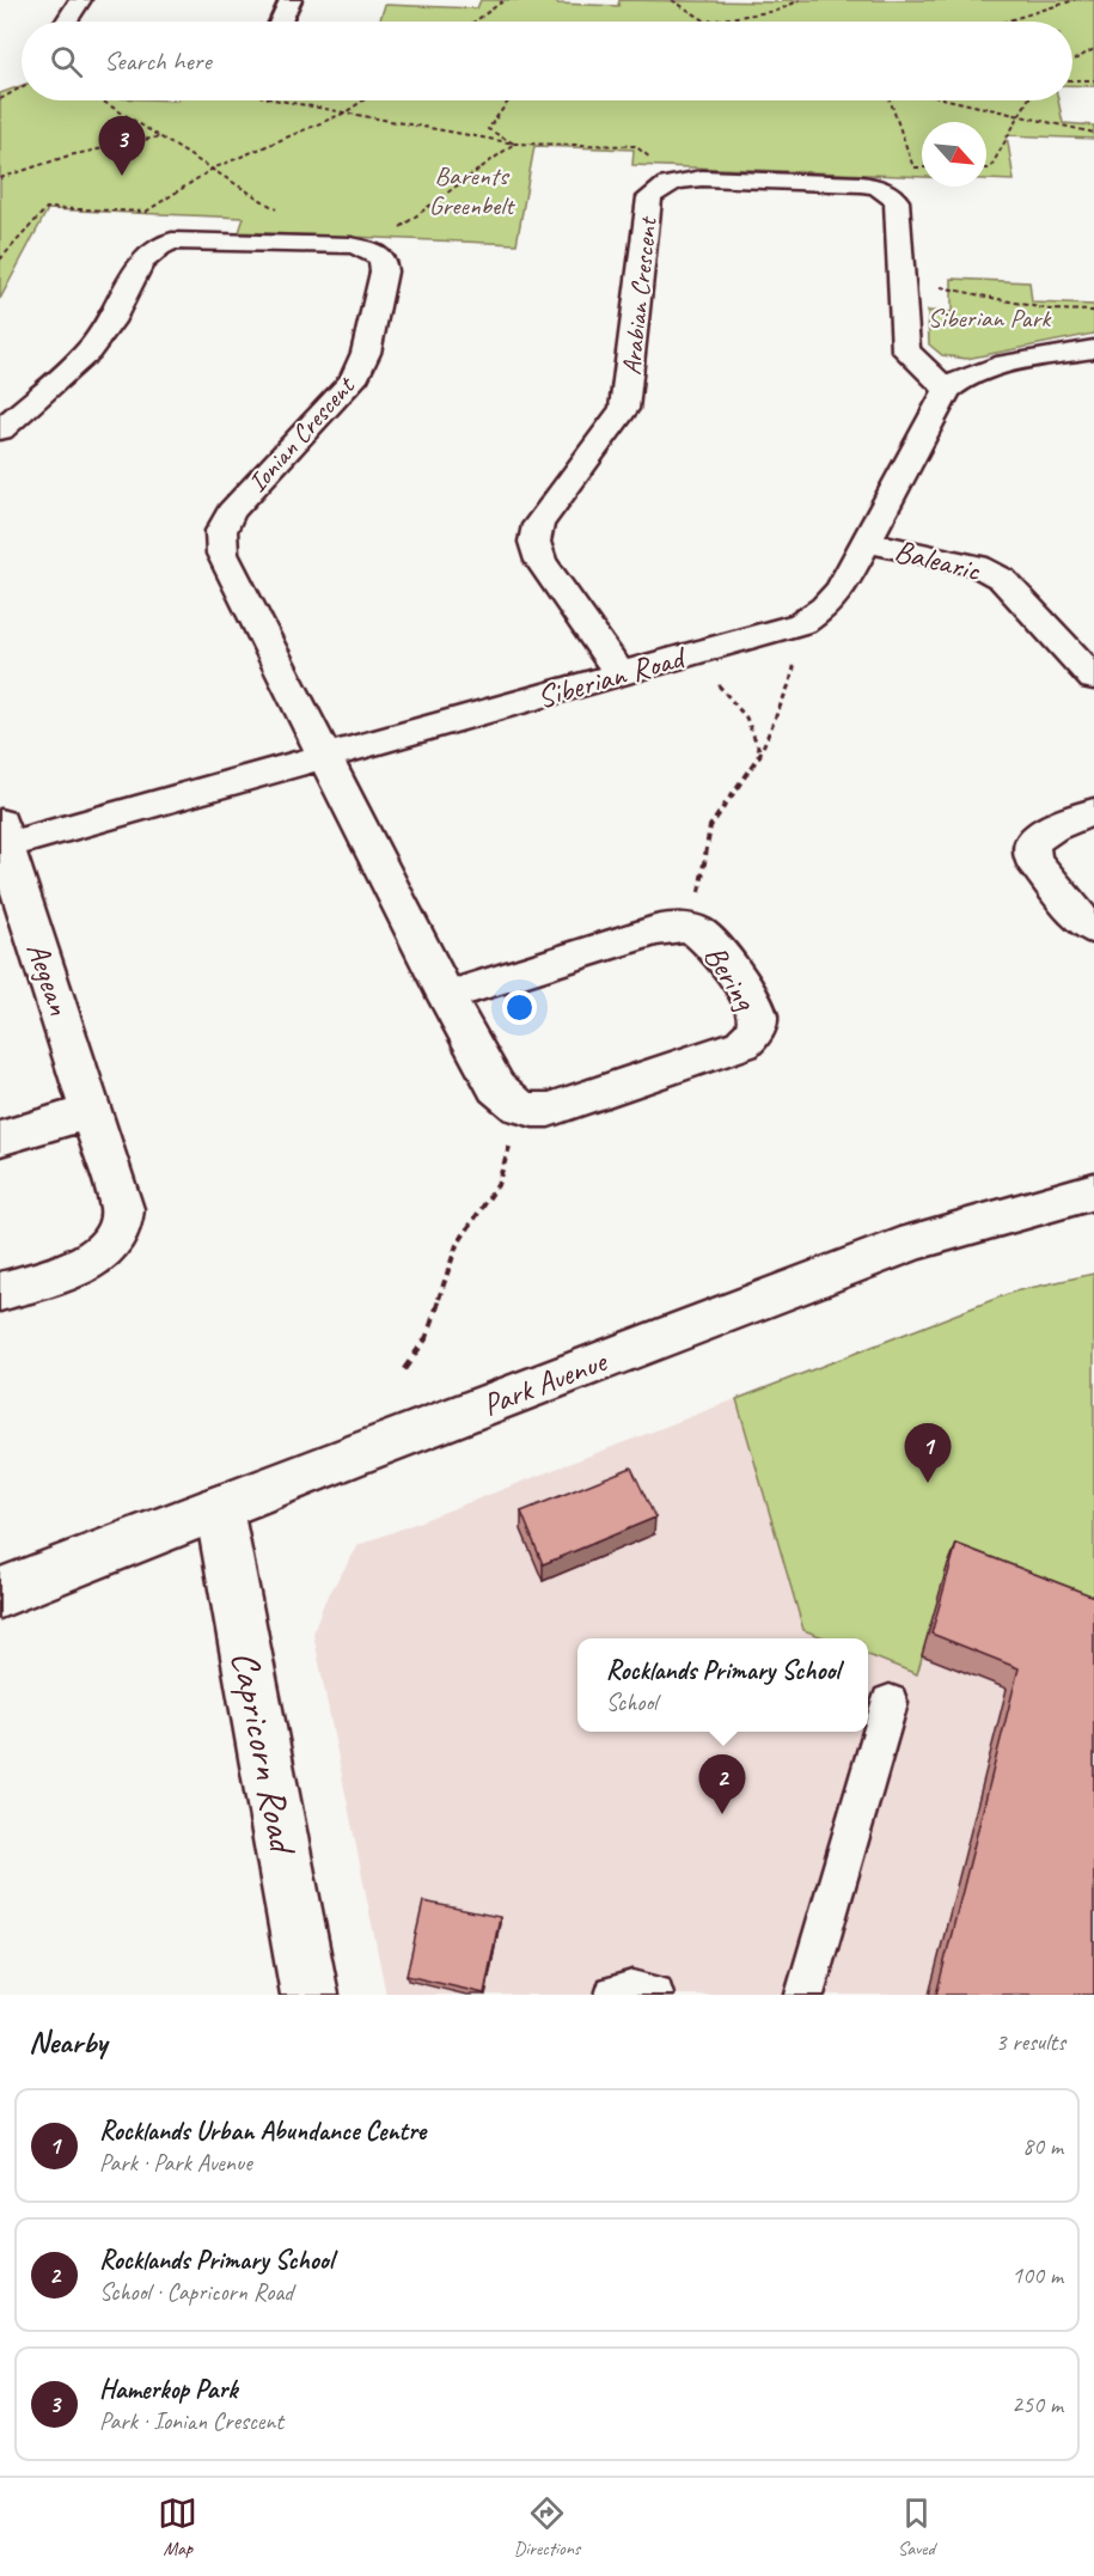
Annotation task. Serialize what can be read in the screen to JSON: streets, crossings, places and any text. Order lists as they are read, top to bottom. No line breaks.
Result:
{"streets":{"street":["Arabian Crescent","Ionian Crescent","Balearic","Siberian Road","Bering","Aegean","Park Avenue","Capricorn Road"]},"crossings":[["Arabian Crescent","Siberian Road"],["Ionian Crescent","Siberian Road"],["Balearic","Siberian Road"],["Siberian Road","Aegean"],["Park Avenue","Capricorn Road"]],"parks":["Barents Greenbelt","Siberian Park"],"north":"bottom right","page":{"search":"Search here","pins":["3","1","2"],"popup":["Rocklands Primary School","School"],"heading":["Nearby","3 results"],"list":[{"mark":"1","name":"Rocklands Urban Abundance Centre","note":"Park · Park Avenue","value":"80 m"},{"mark":"2","name":"Rocklands Primary School","note":"School · Capricorn Road","value":"100 m"},{"mark":"3","name":"Hamerkop Park","note":"Park · Ionian Crescent","value":"250 m"}],"nav":["Map","Directions","Saved"]}}
